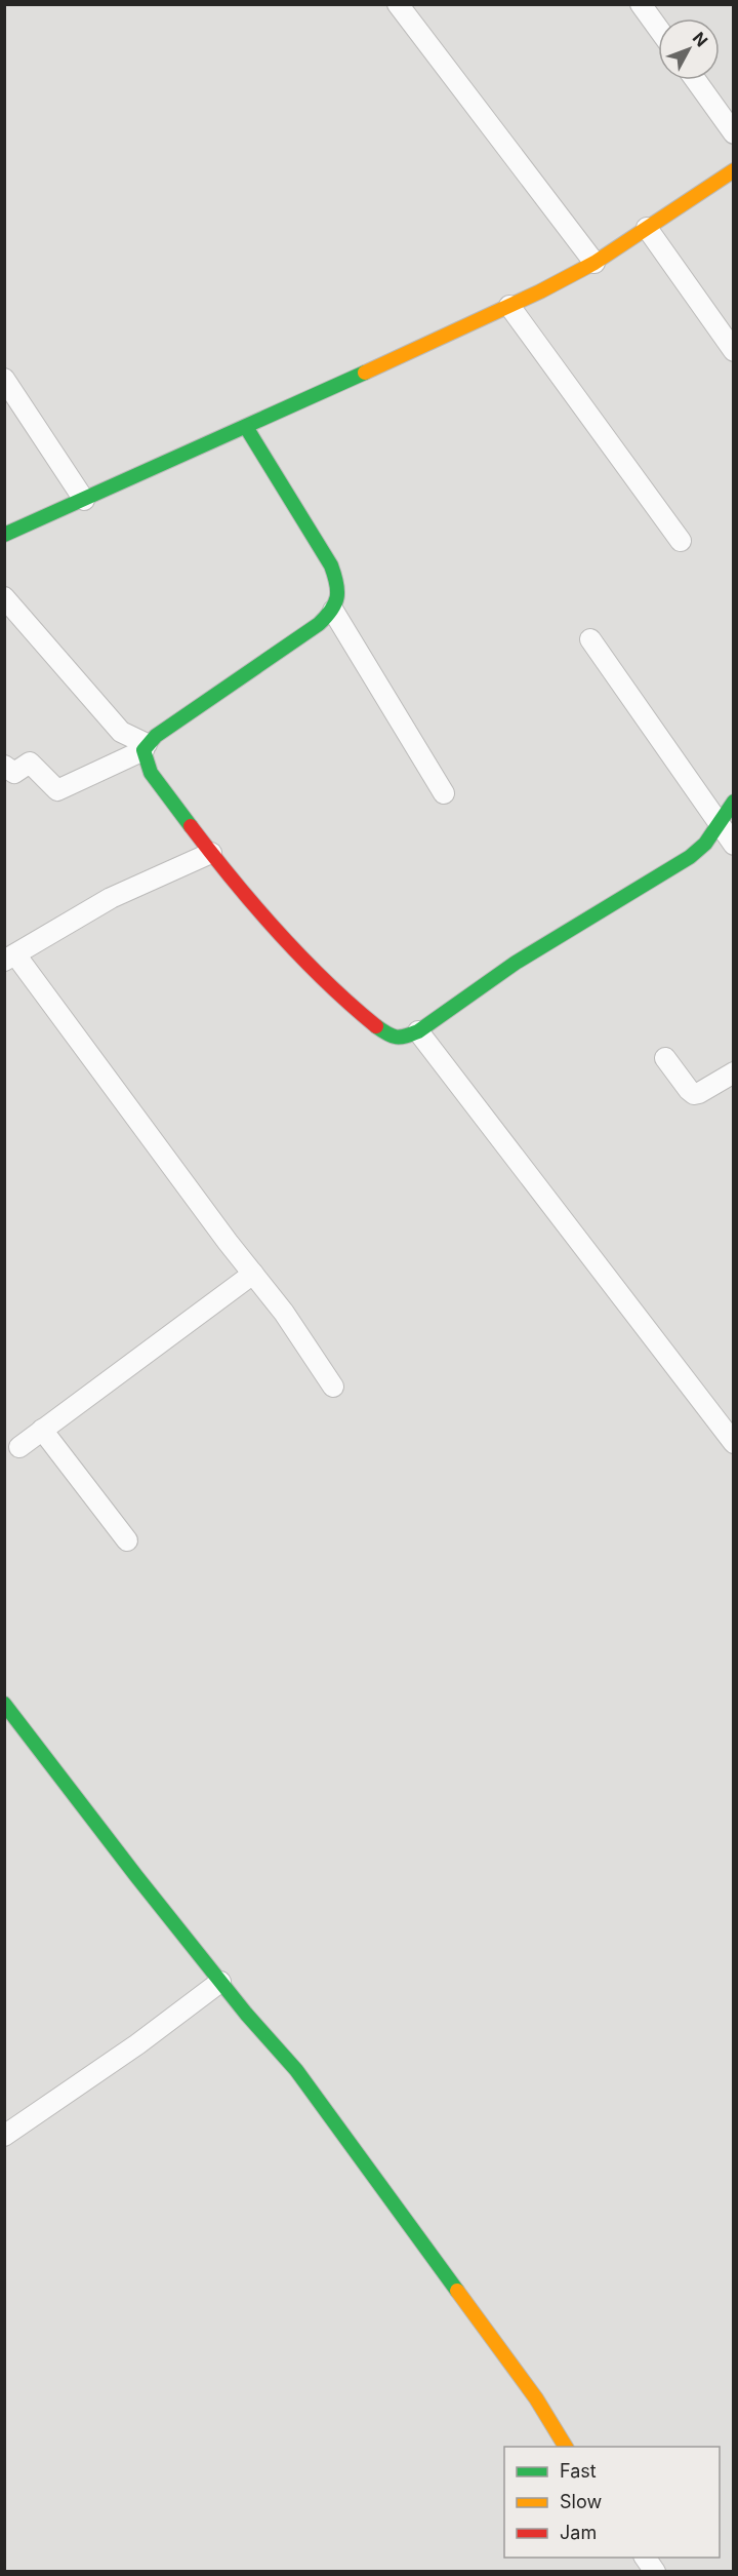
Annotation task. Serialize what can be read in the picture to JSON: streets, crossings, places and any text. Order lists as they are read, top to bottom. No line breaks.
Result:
{"legend":["Fast","Slow","Jam"],"north":"top right"}
